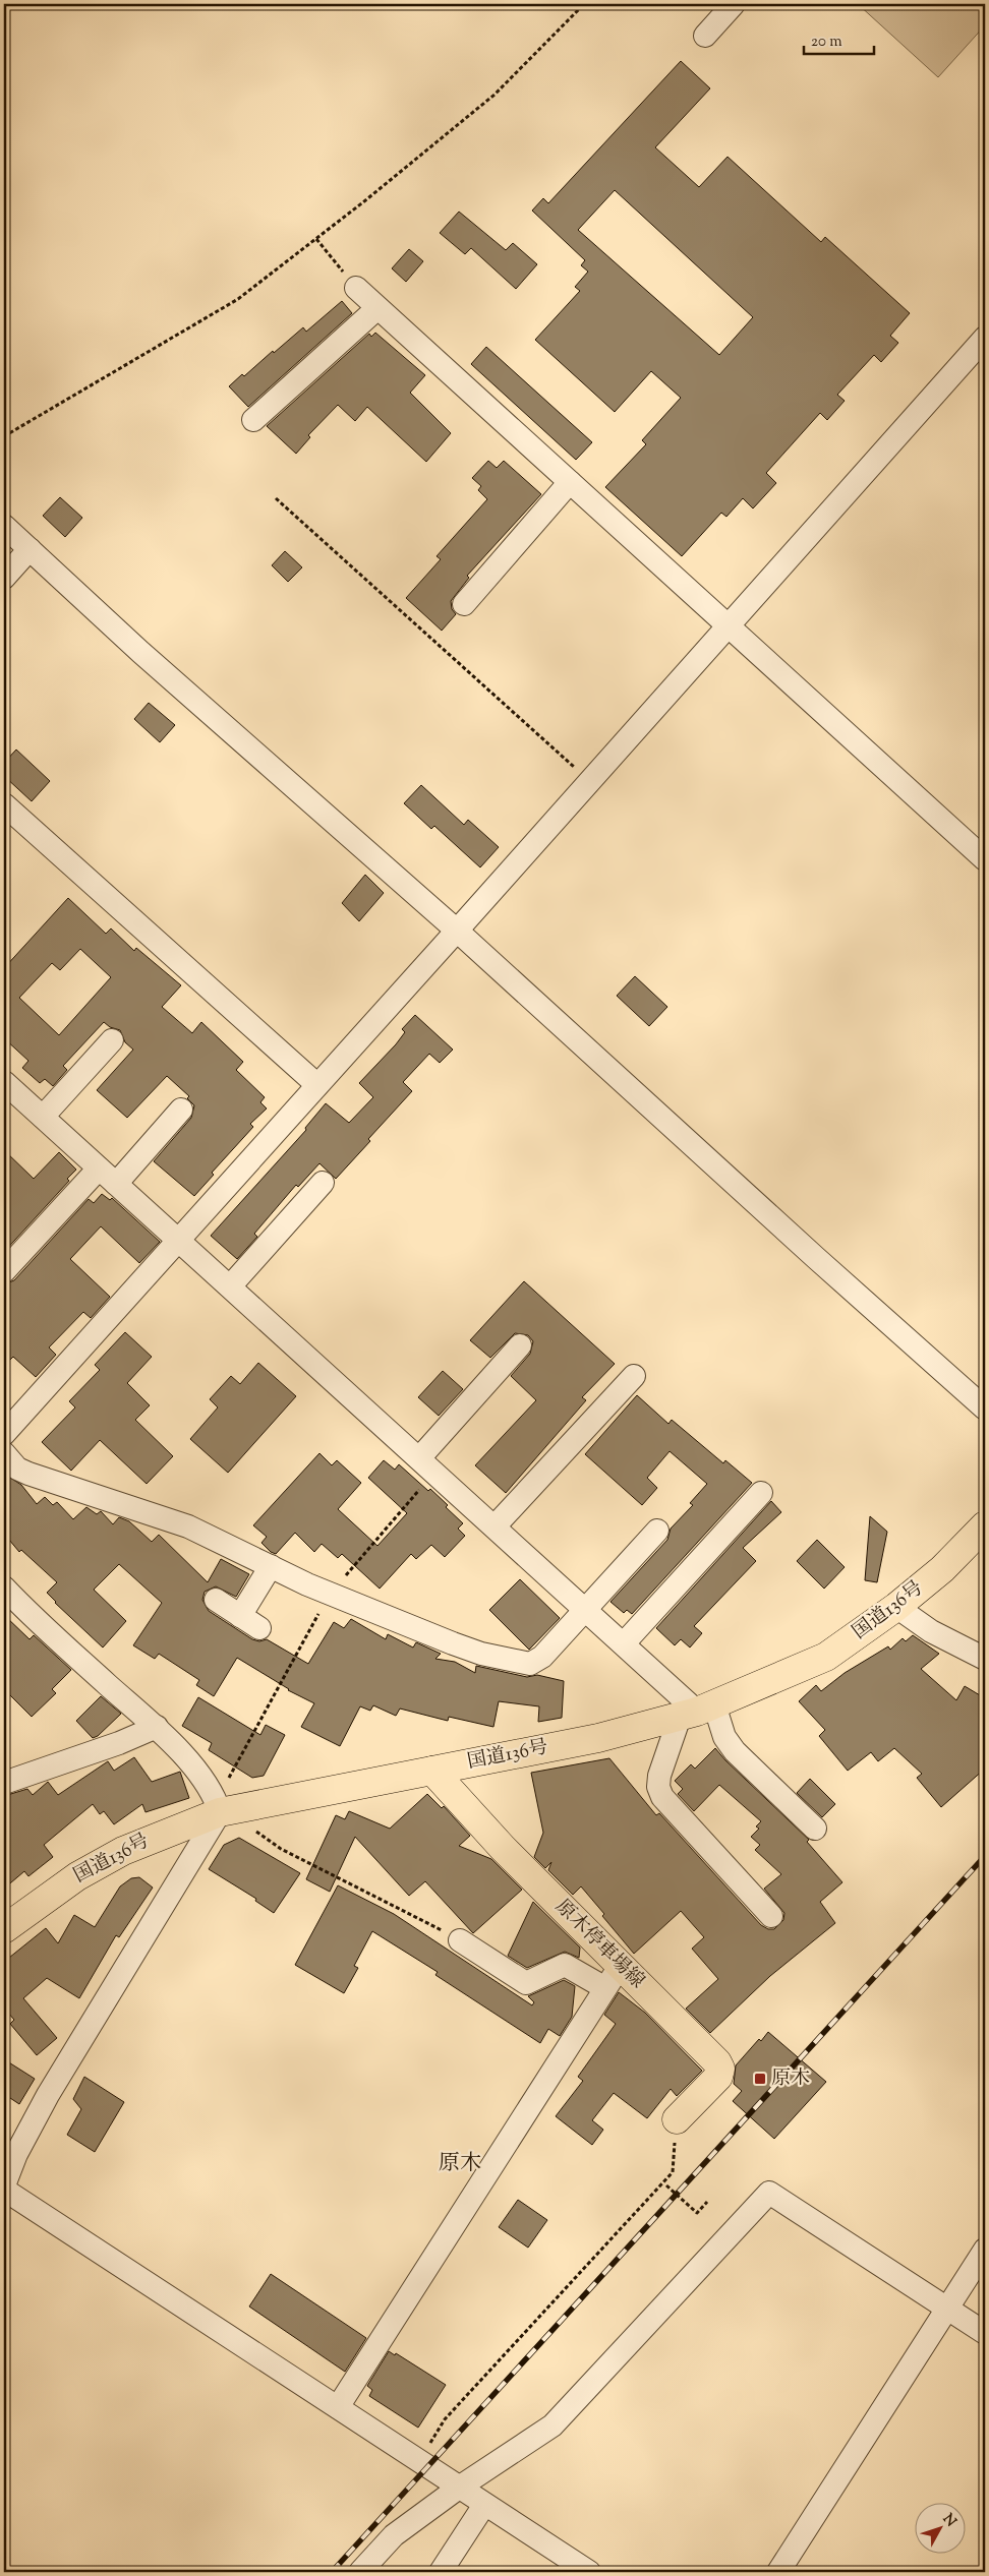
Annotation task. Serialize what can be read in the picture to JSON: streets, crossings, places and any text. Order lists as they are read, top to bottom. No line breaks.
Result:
{"streets":{"main road":["国道136号","原木停車場線"]},"crossings":[["国道136号","原木停車場線"]],"districts":["原木"],"places":{"transit":["原木"]},"scale_bar":"20 m","north":"top right"}
